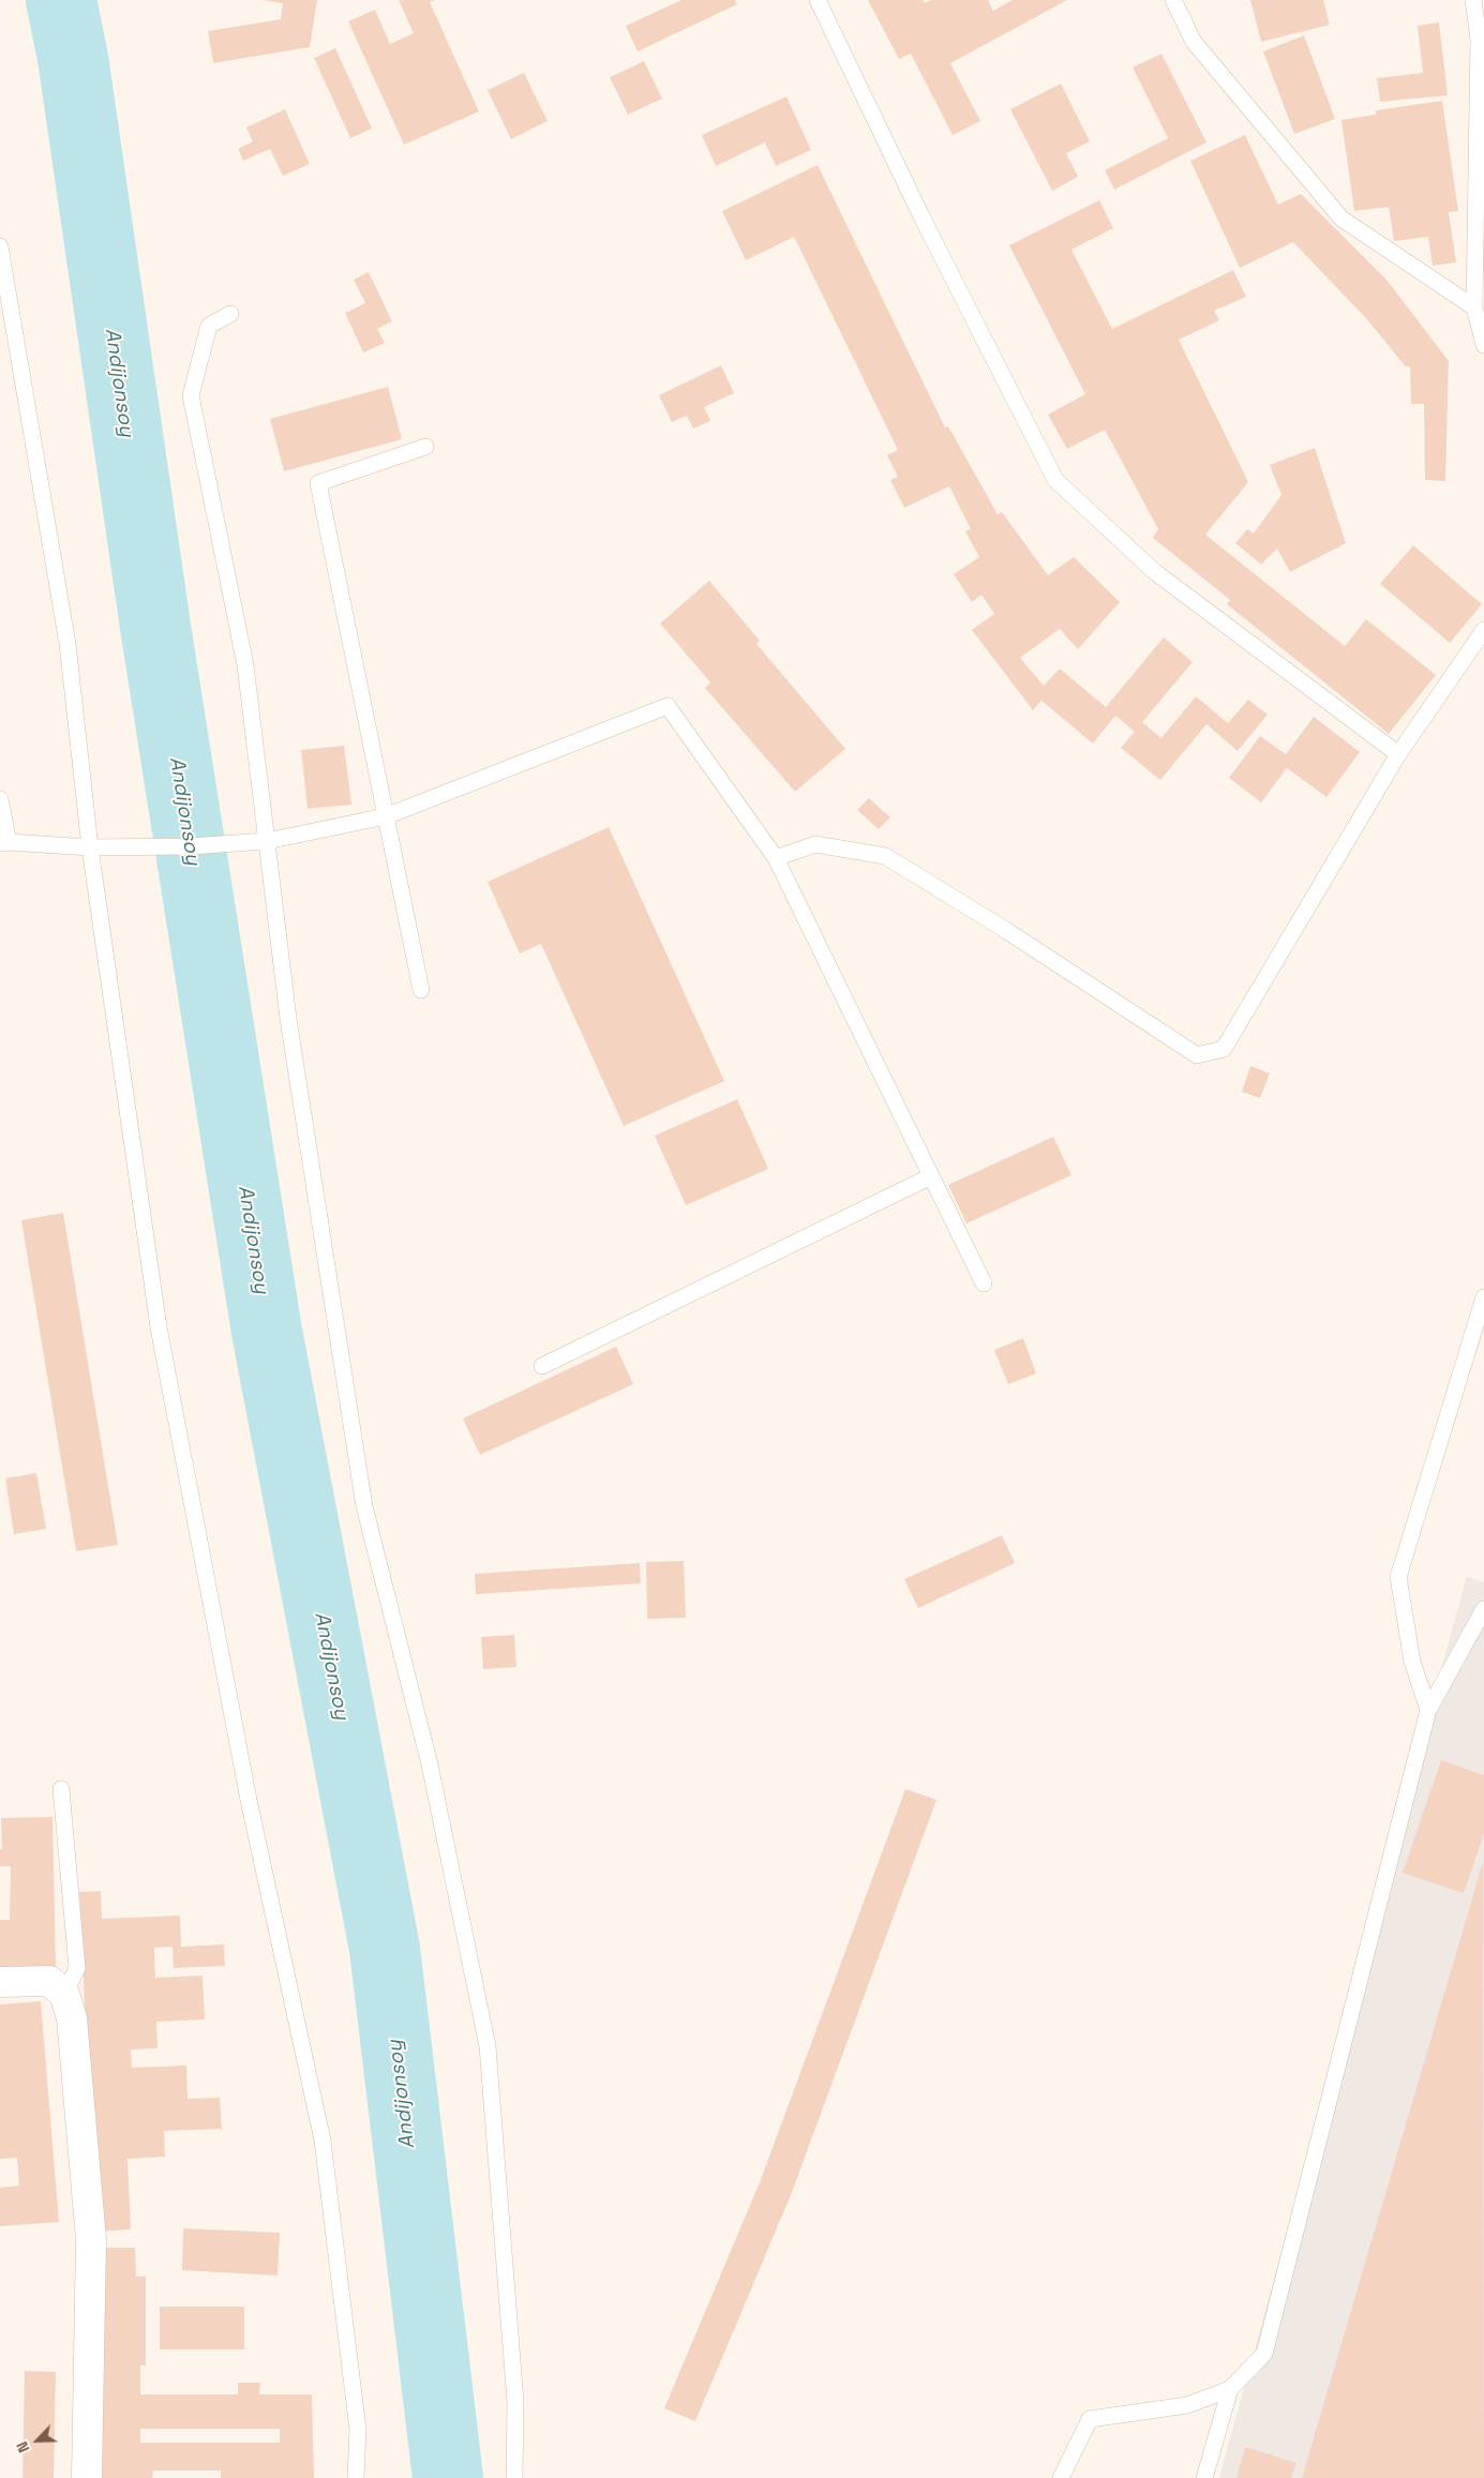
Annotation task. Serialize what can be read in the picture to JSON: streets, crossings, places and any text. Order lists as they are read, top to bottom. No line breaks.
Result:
{"water":["Andijonsoy"],"north":"bottom left"}
